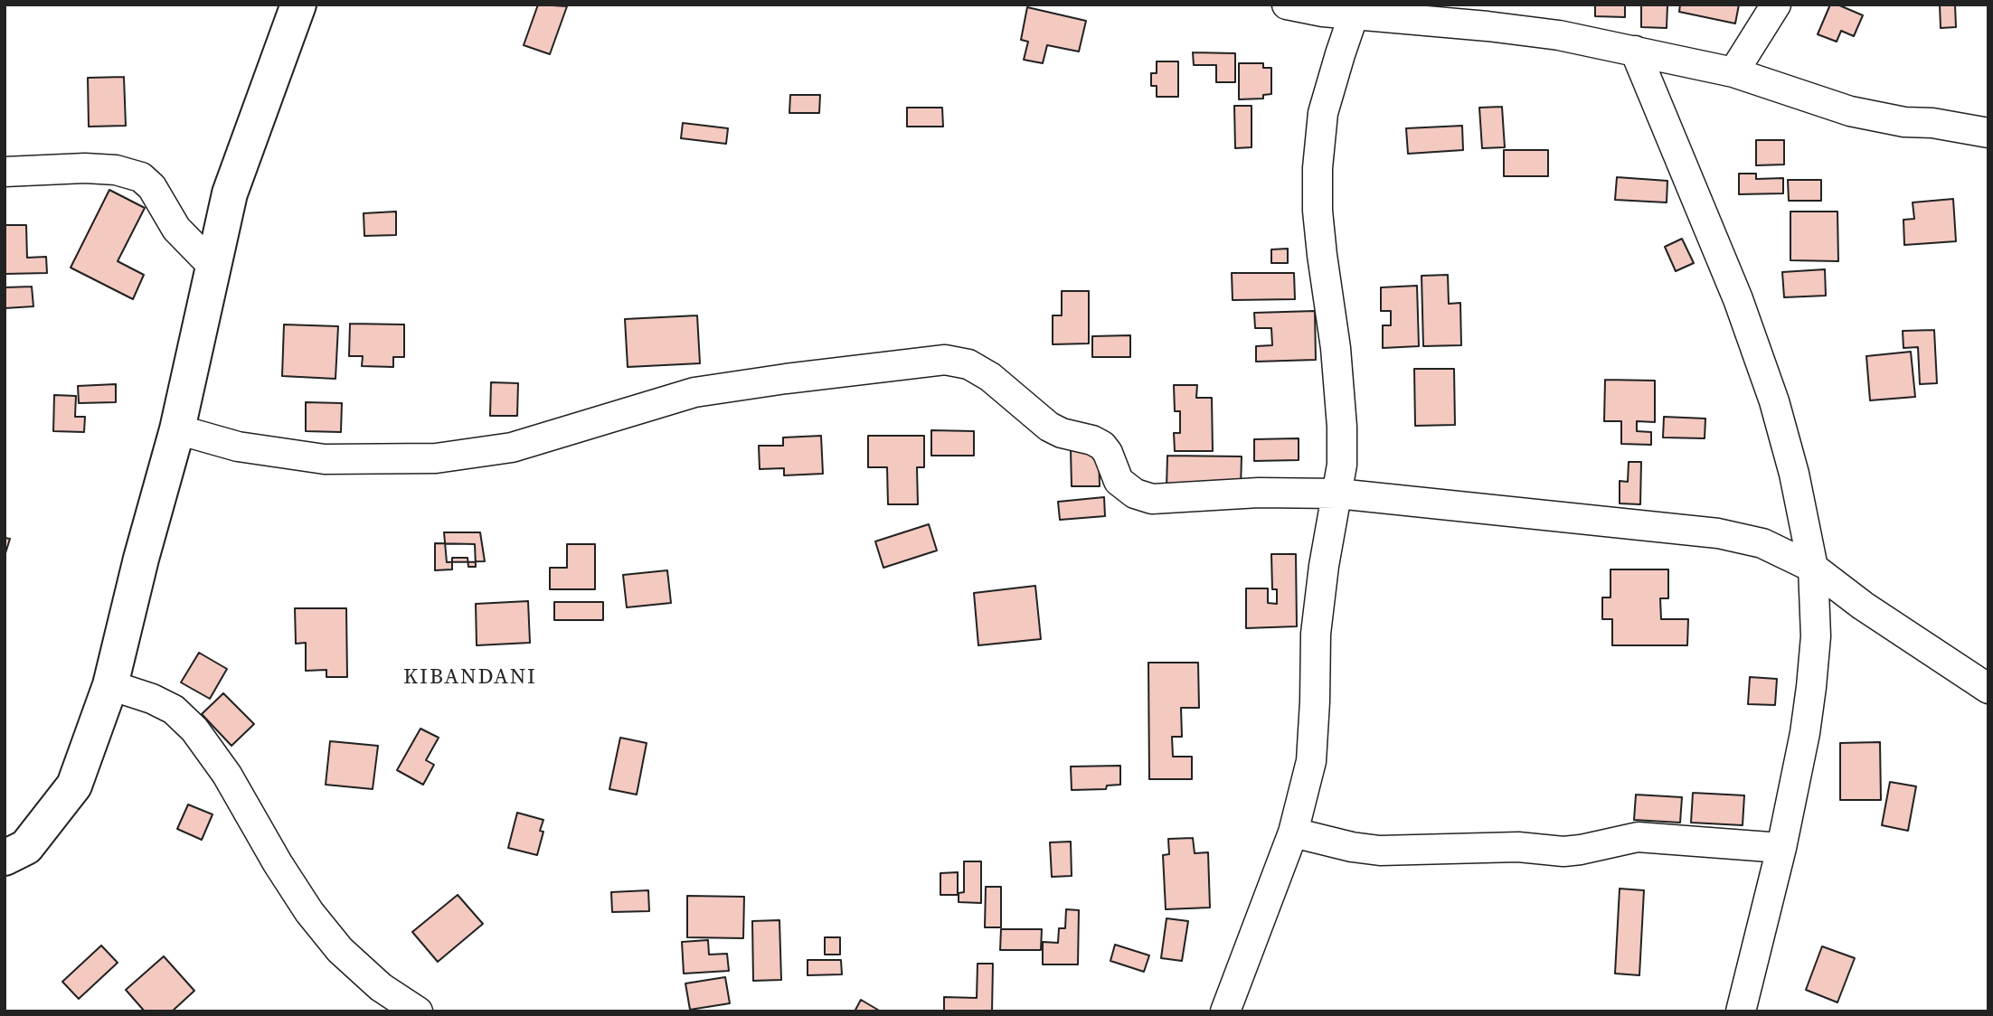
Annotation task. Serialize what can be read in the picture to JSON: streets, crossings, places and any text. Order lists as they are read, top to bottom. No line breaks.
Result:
{"districts":["KIBANDANI"]}
